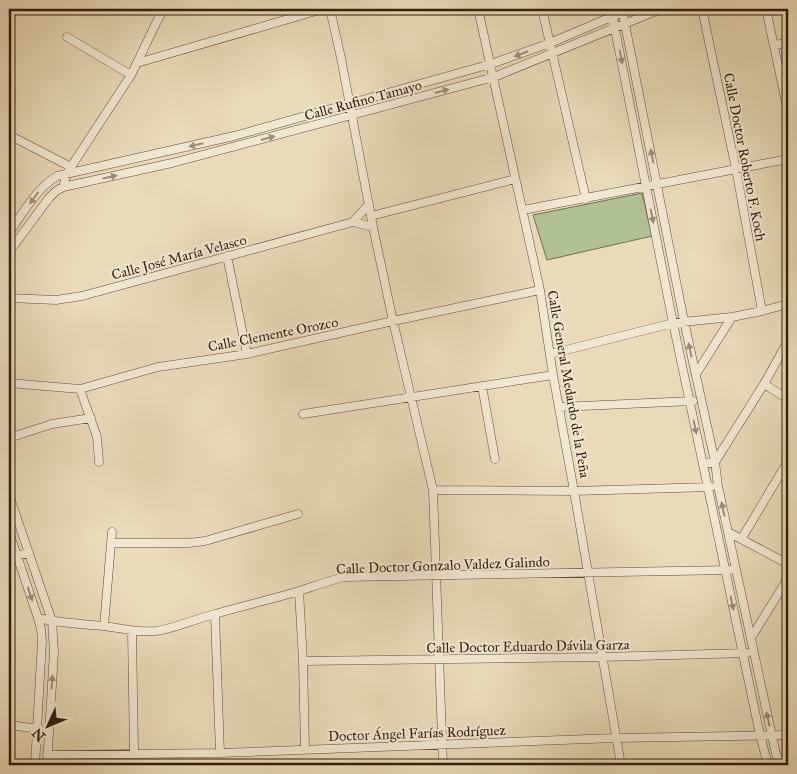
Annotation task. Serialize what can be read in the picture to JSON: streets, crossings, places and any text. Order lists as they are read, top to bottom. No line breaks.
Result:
{"streets":{"street":["Calle Rufino Tamayo","Calle Doctor Roberto F. Koch","Calle José María Velasco","Calle Clemente Orozco","Calle General Medardo de la Peña","Calle Doctor Gonzalo Valdez Galindo","Calle Doctor Eduardo Dávila Garza","Doctor Ángel Farías Rodríguez"]},"crossings":[["Calle Rufino Tamayo","Calle General Medardo de la Peña"],["Calle Clemente Orozco","Calle General Medardo de la Peña"],["Calle General Medardo de la Peña","Calle Doctor Gonzalo Valdez Galindo"],["Calle General Medardo de la Peña","Calle Doctor Eduardo Dávila Garza"],["Calle General Medardo de la Peña","Doctor Ángel Farías Rodríguez"]],"north":"bottom left"}
